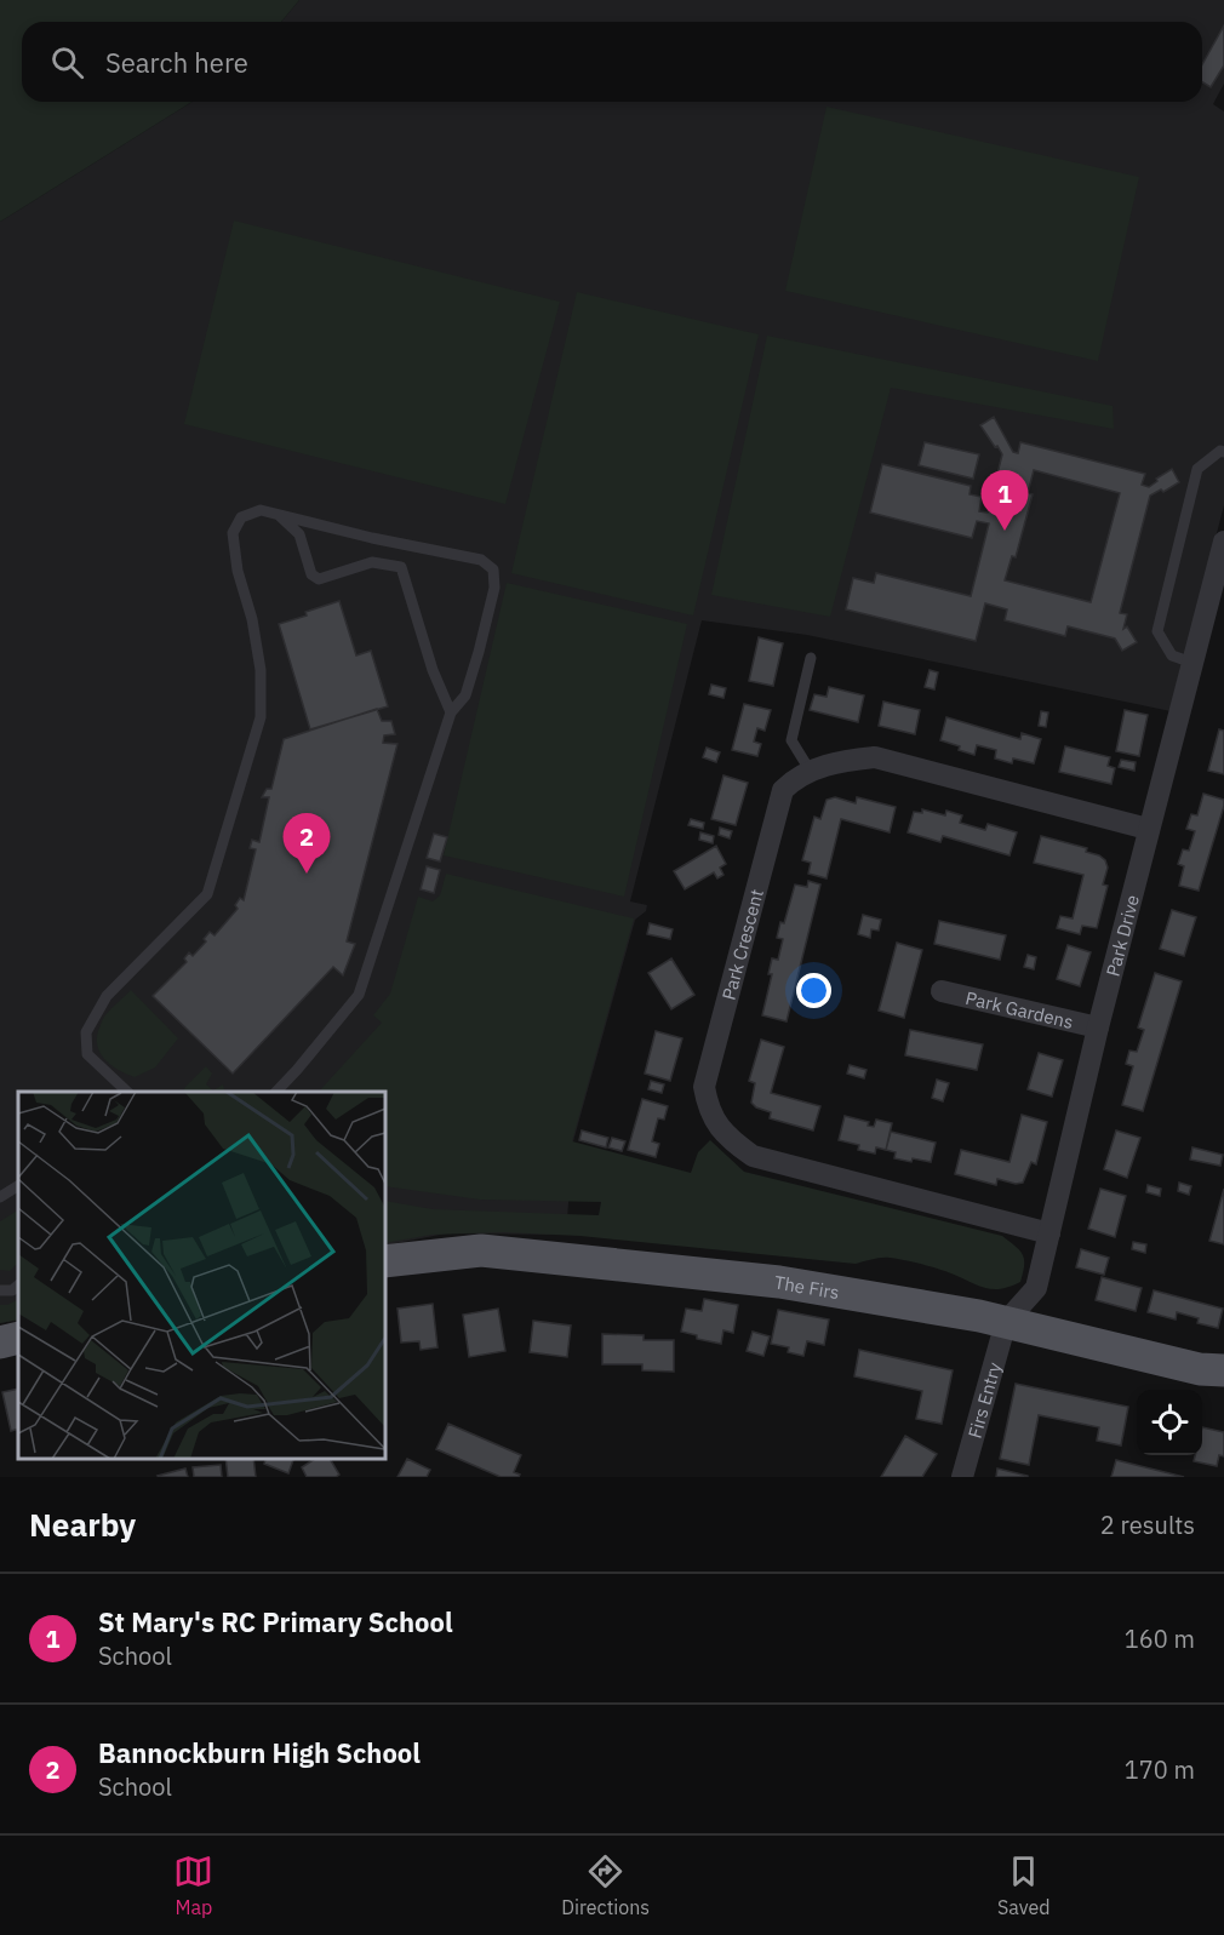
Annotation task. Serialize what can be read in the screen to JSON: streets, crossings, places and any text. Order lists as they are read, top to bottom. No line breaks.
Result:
{"streets":{"main road":["The Firs"],"street":["Park Drive","Park Crescent","Park Gardens","Firs Entry"]},"crossings":[["Park Drive","Park Crescent"],["Park Drive","Park Gardens"],["Park Drive","The Firs"],["Park Drive","Firs Entry"],["The Firs","Firs Entry"]],"page":{"search":"Search here","pins":["1","2"],"heading":["Nearby","2 results"],"list":[{"mark":"1","name":"St Mary's RC Primary School","note":"School","value":"160 m"},{"mark":"2","name":"Bannockburn High School","note":"School","value":"170 m"}],"nav":["Map","Directions","Saved"]}}
